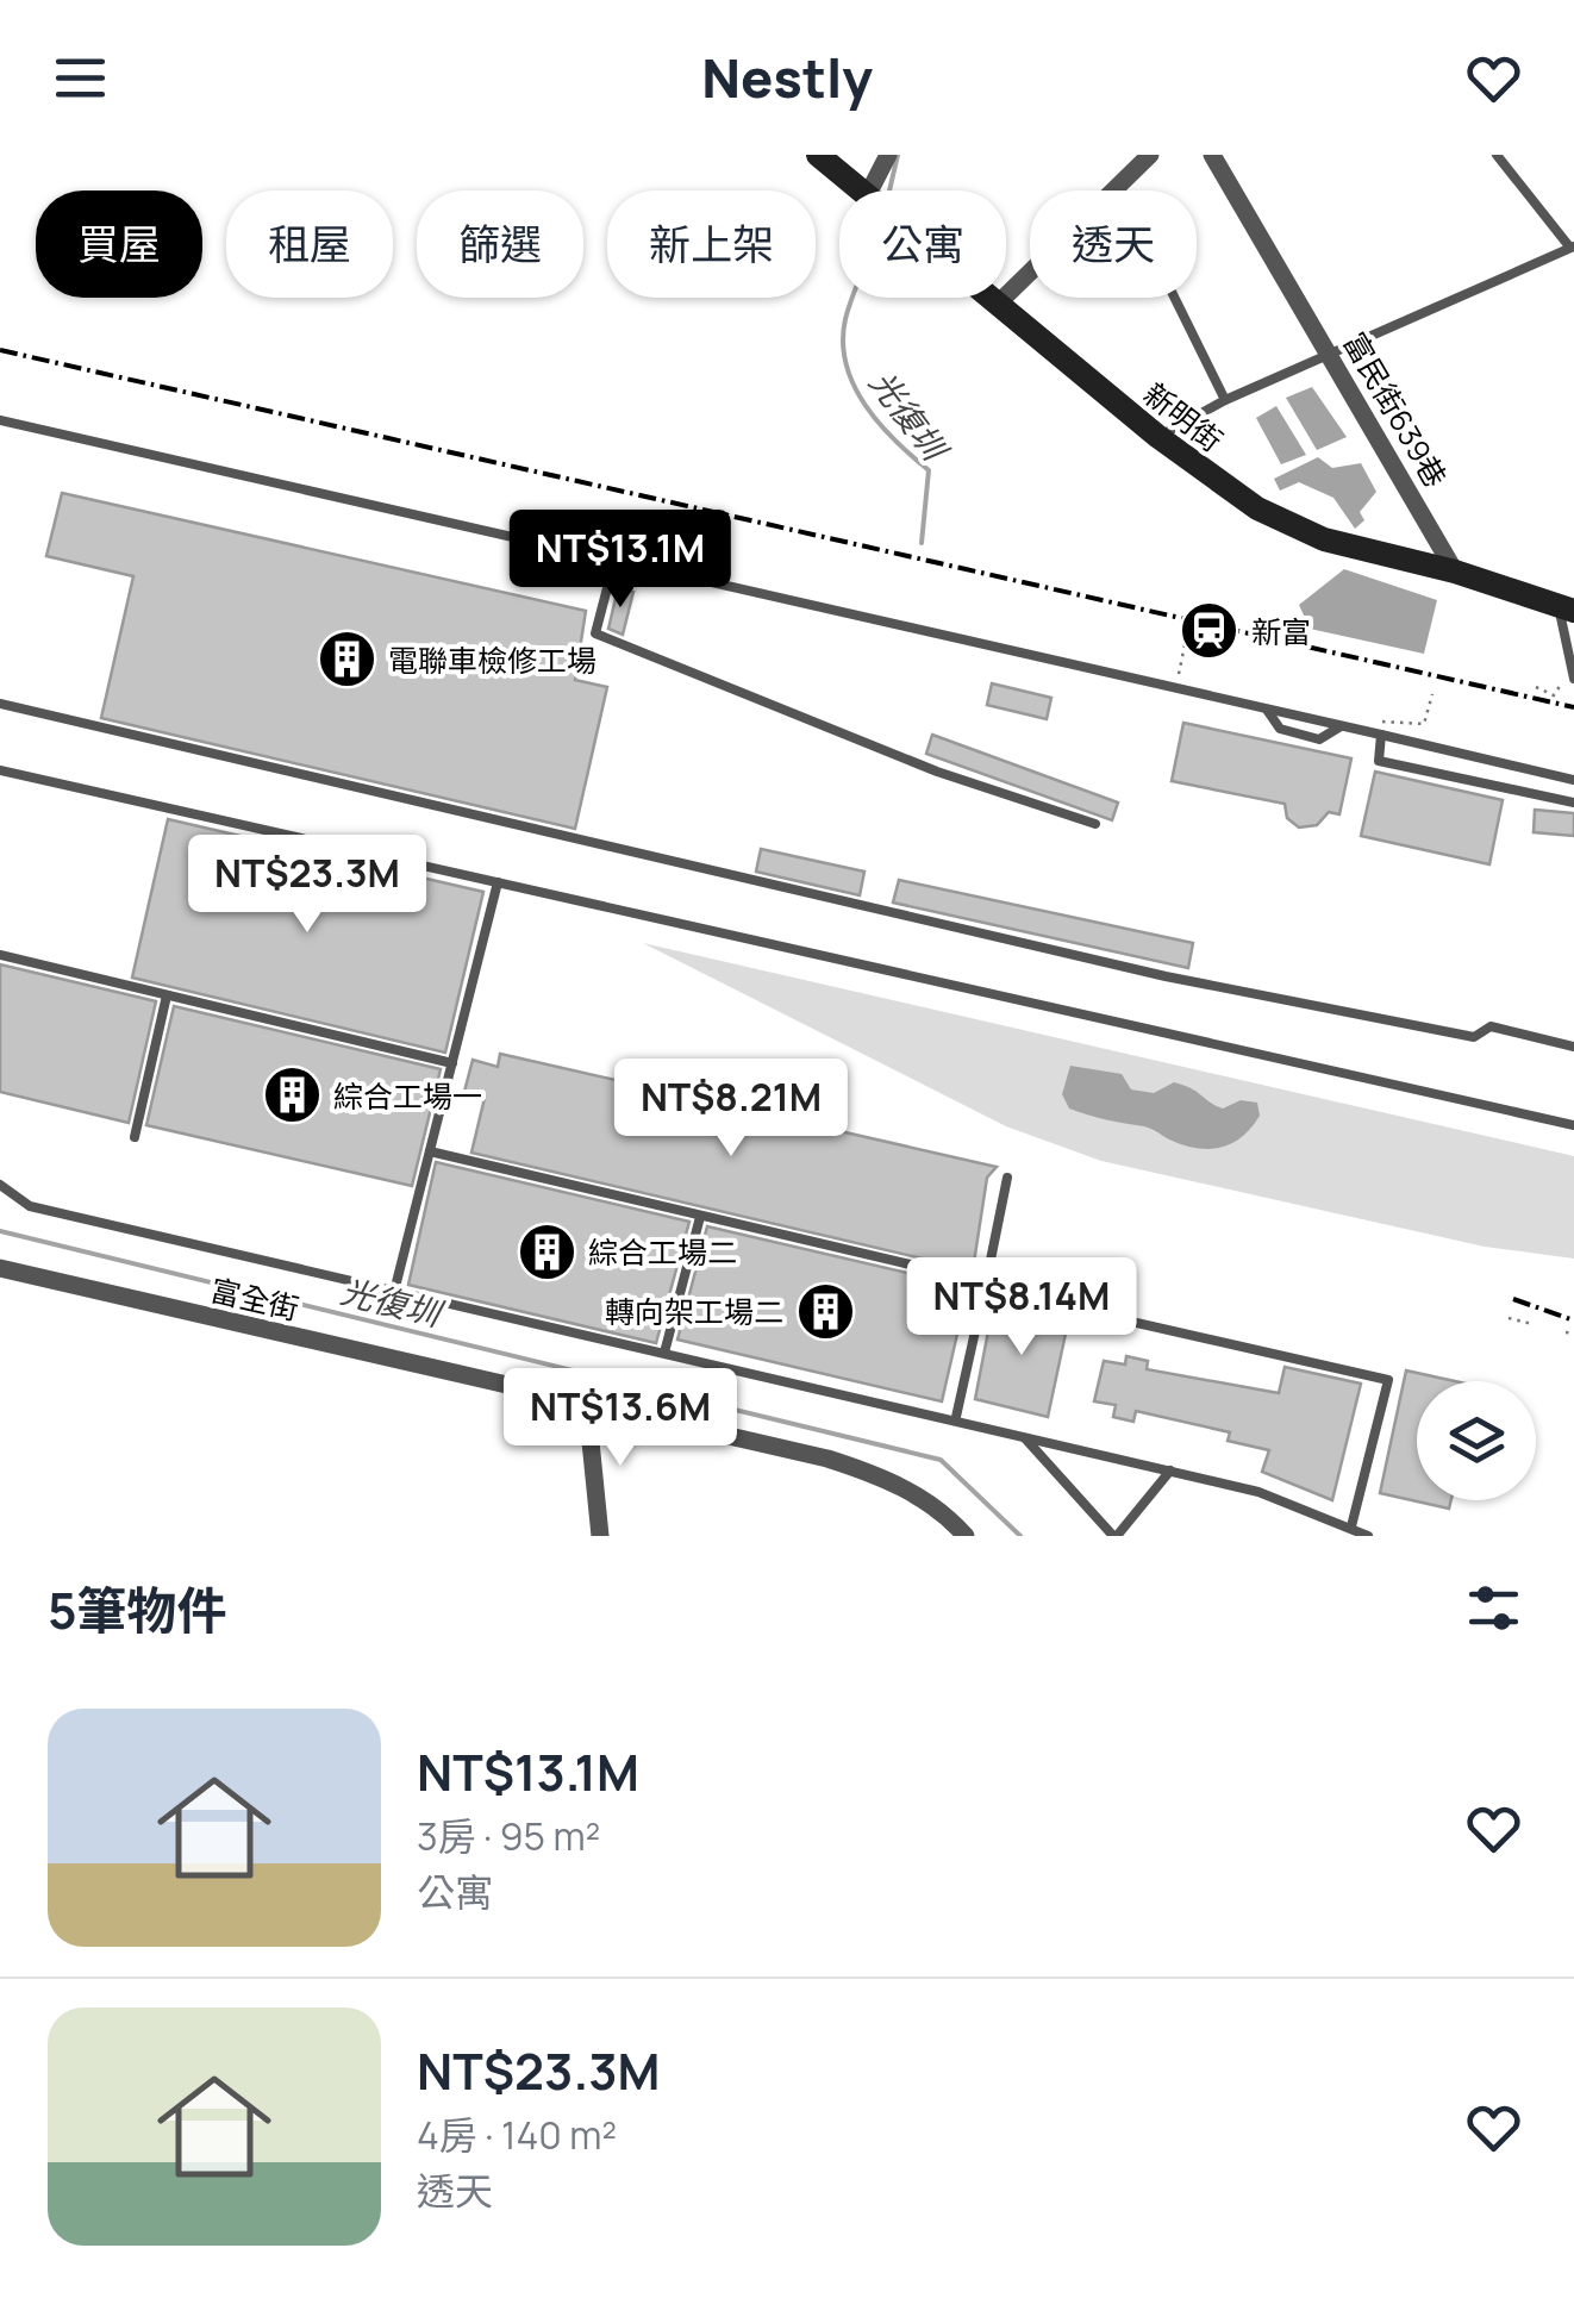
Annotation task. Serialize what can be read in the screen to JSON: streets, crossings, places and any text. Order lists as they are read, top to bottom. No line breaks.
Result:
{"streets":{"street":["富民街639巷","新明街","富全街"]},"crossings":[["富民街639巷","新明街"]],"water":["光復圳"],"places":{"station":["新富"],"building":["電聯車檢修工場","綜合工場一","綜合工場二","轉向架工場二"]},"page":{"header":"Nestly","chip":["買屋","租屋","篩選","新上架","公寓","透天"],"price":["NT$13.1M","NT$23.3M","NT$8.21M","NT$8.14M","NT$13.6M"],"heading":"5筆物件","list":[{"name":"NT$13.1M","note":"3房 · 95 m² · 公寓"},{"name":"NT$23.3M","note":"4房 · 140 m² · 透天"}]}}
